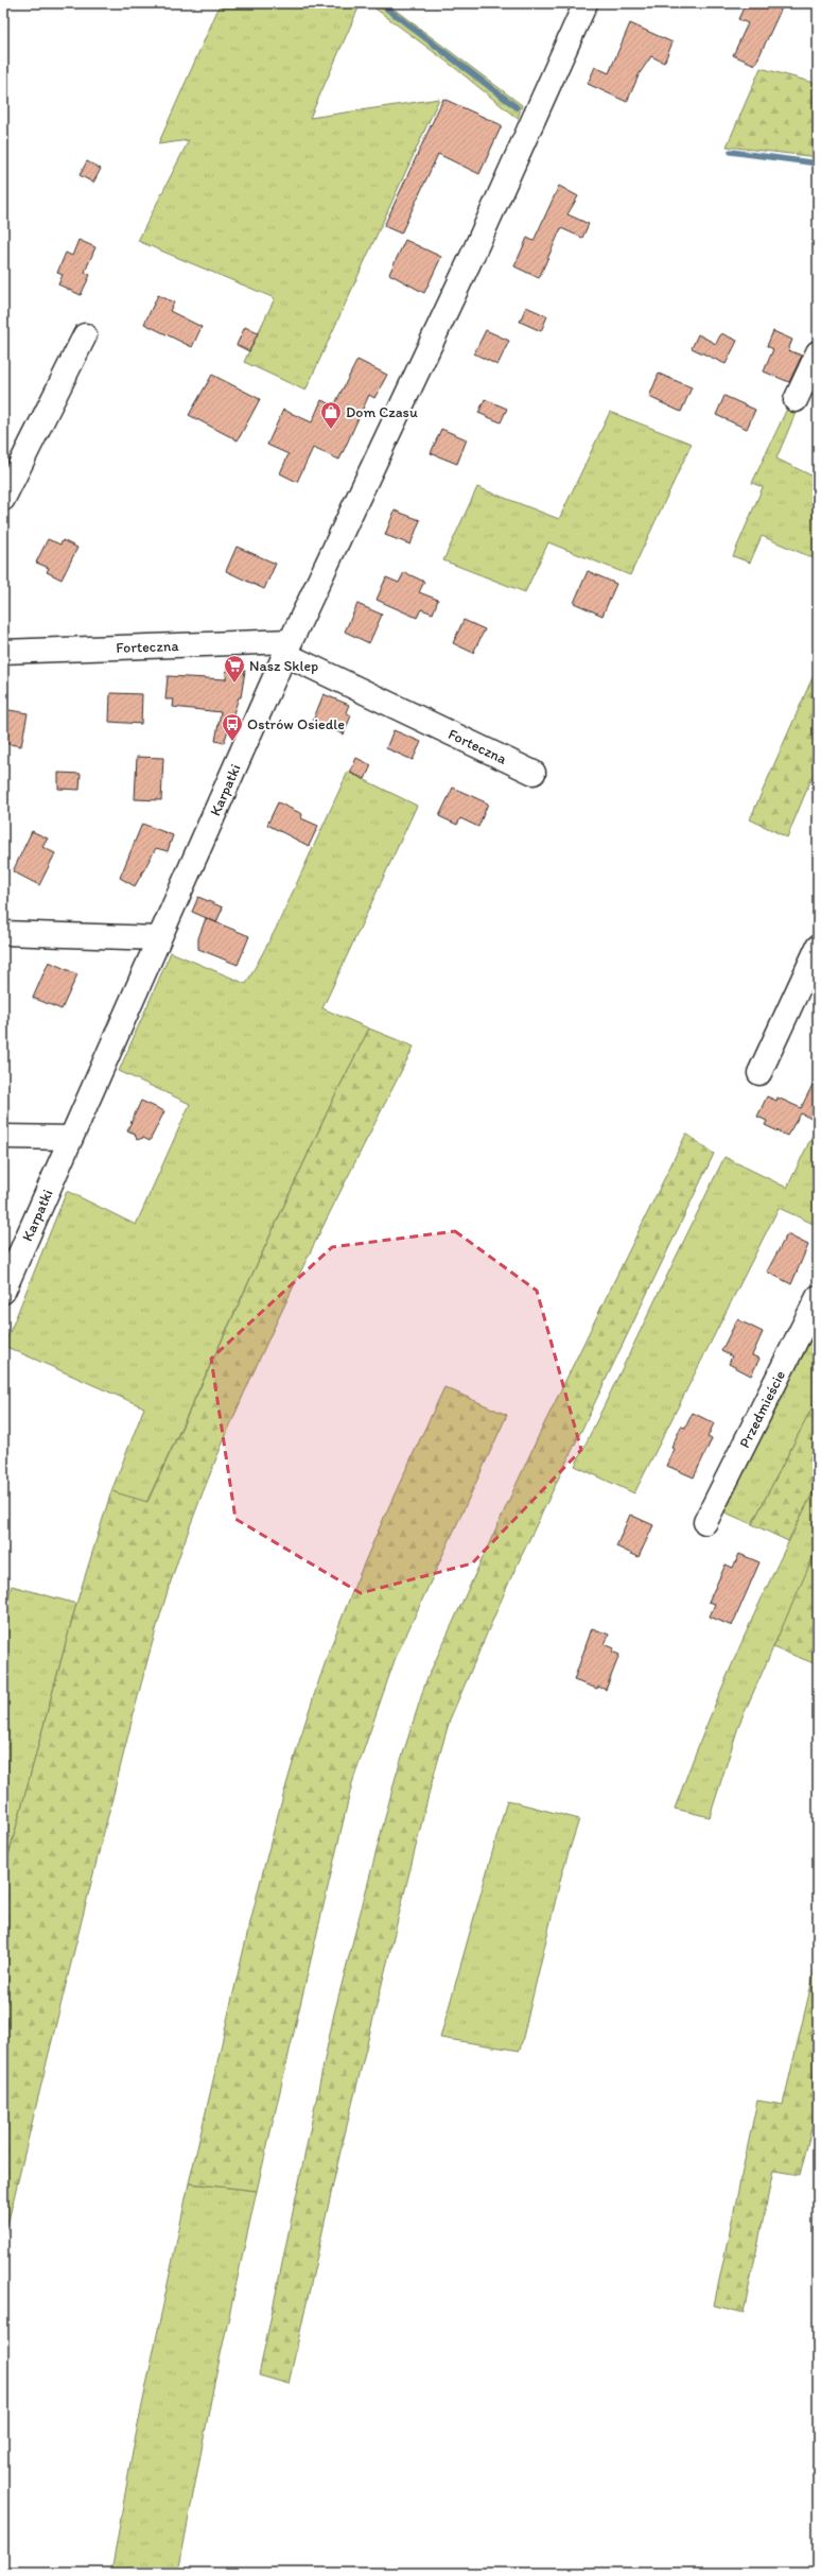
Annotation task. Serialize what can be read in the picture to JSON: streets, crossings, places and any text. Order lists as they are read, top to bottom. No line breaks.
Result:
{"streets":{"street":["Forteczna","Karpatki","Przedmieście"]},"crossings":[["Forteczna","Karpatki"]],"places":{"shop":["Dom Czasu"],"supermarket":["Nasz Sklep"],"bus stop":["Ostrów Osiedle"]}}
